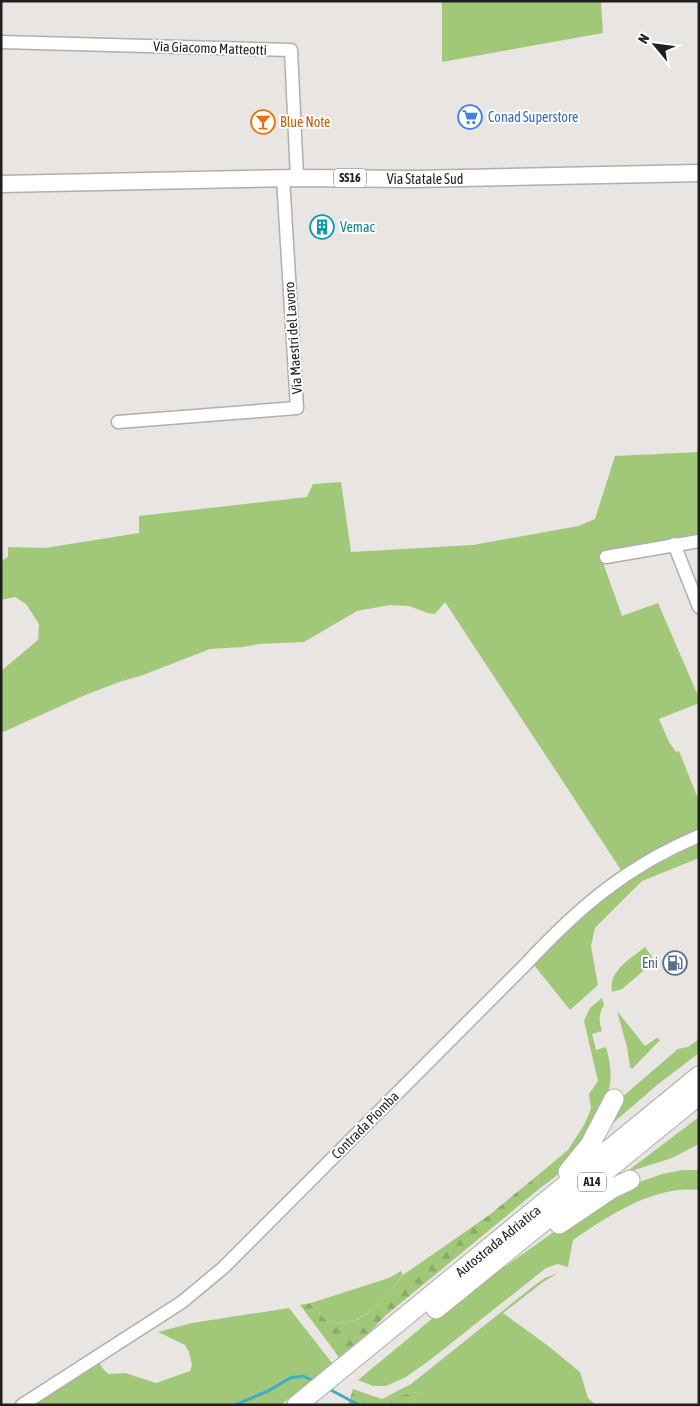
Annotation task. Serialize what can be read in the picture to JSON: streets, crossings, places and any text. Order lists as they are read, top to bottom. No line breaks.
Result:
{"streets":{"highway":["A14","Autostrada Adriatica"],"main road":["SS16","Via Statale Sud"],"street":["Via Giacomo Matteotti","Via Maestri del Lavoro","Contrada Piomba"]},"crossings":[["Via Giacomo Matteotti","Via Statale Sud"],["Via Giacomo Matteotti","Via Maestri del Lavoro"],["Via Statale Sud","Via Maestri del Lavoro"]],"places":{"supermarket":["Conad Superstore"],"bar":["Blue Note"],"building":["Vemac"],"fuel station":["Eni"]},"north":"top left"}
